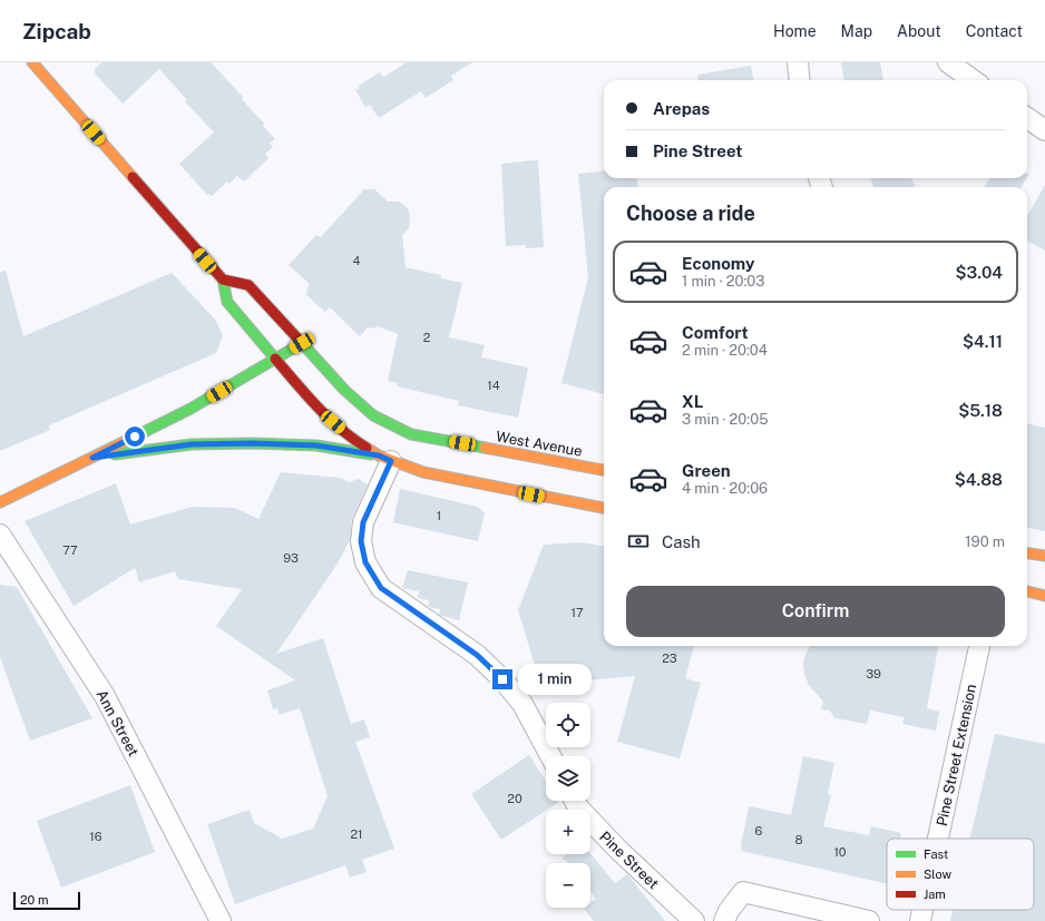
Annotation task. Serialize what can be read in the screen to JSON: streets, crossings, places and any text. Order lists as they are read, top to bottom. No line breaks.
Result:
{"streets":{"main road":["West Avenue"],"street":["Ann Street","Pine Street Extension","Pine Street"]},"house_numbers":["4","2","14","1","77","93","17","23","39","20","6","21","16","8","10"],"legend":["Fast","Slow","Jam"],"scale_bar":"20 m","page":{"header":"Zipcab","nav":["Home","Map","About","Contact"],"banner":["Arepas","Pine Street"],"heading":"Choose a ride","list":[{"name":"Economy","note":"1 min · 20:03","value":"$3.04"},{"name":"Comfort","note":"2 min · 20:04","value":"$4.11"},{"name":"XL","note":"3 min · 20:05","value":"$5.18"},{"name":"Green","note":"4 min · 20:06","value":"$4.88"}],"pay":["Cash","190 m"],"buttons":"Confirm","bubble":"1 min","map_buttons":["+","−"],"scale":"20 m"}}
